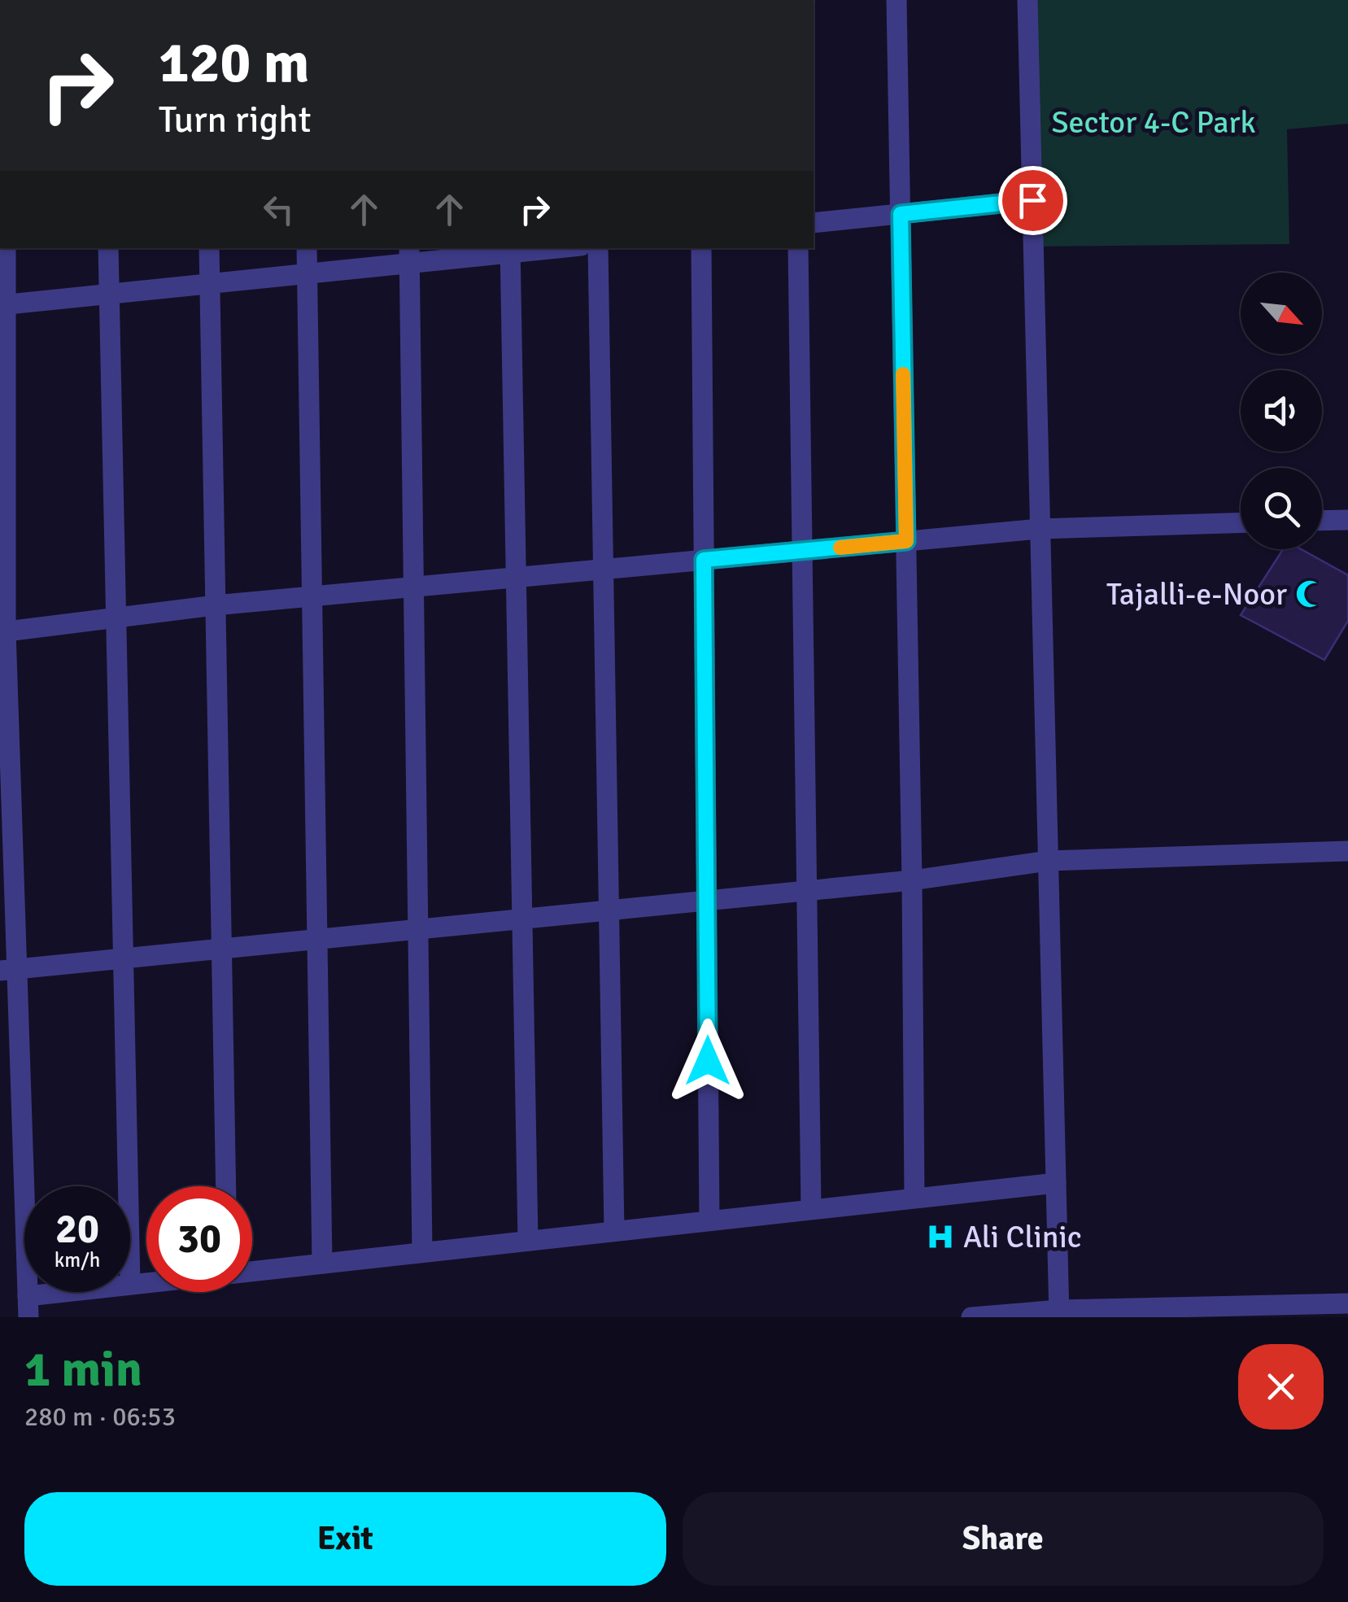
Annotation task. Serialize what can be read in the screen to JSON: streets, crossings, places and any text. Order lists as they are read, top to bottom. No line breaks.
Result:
{"parks":["Sector 4-C Park"],"places":{"mosque":["Tajalli-e-Noor"],"hospital":["Ali Clinic"]},"north":"bottom right","page":{"turn":["120 m","Turn right"],"speed":"20 km/h","limit":"30","heading":["1 min","280 m · 06:53"],"buttons":["Exit","Share"]}}
